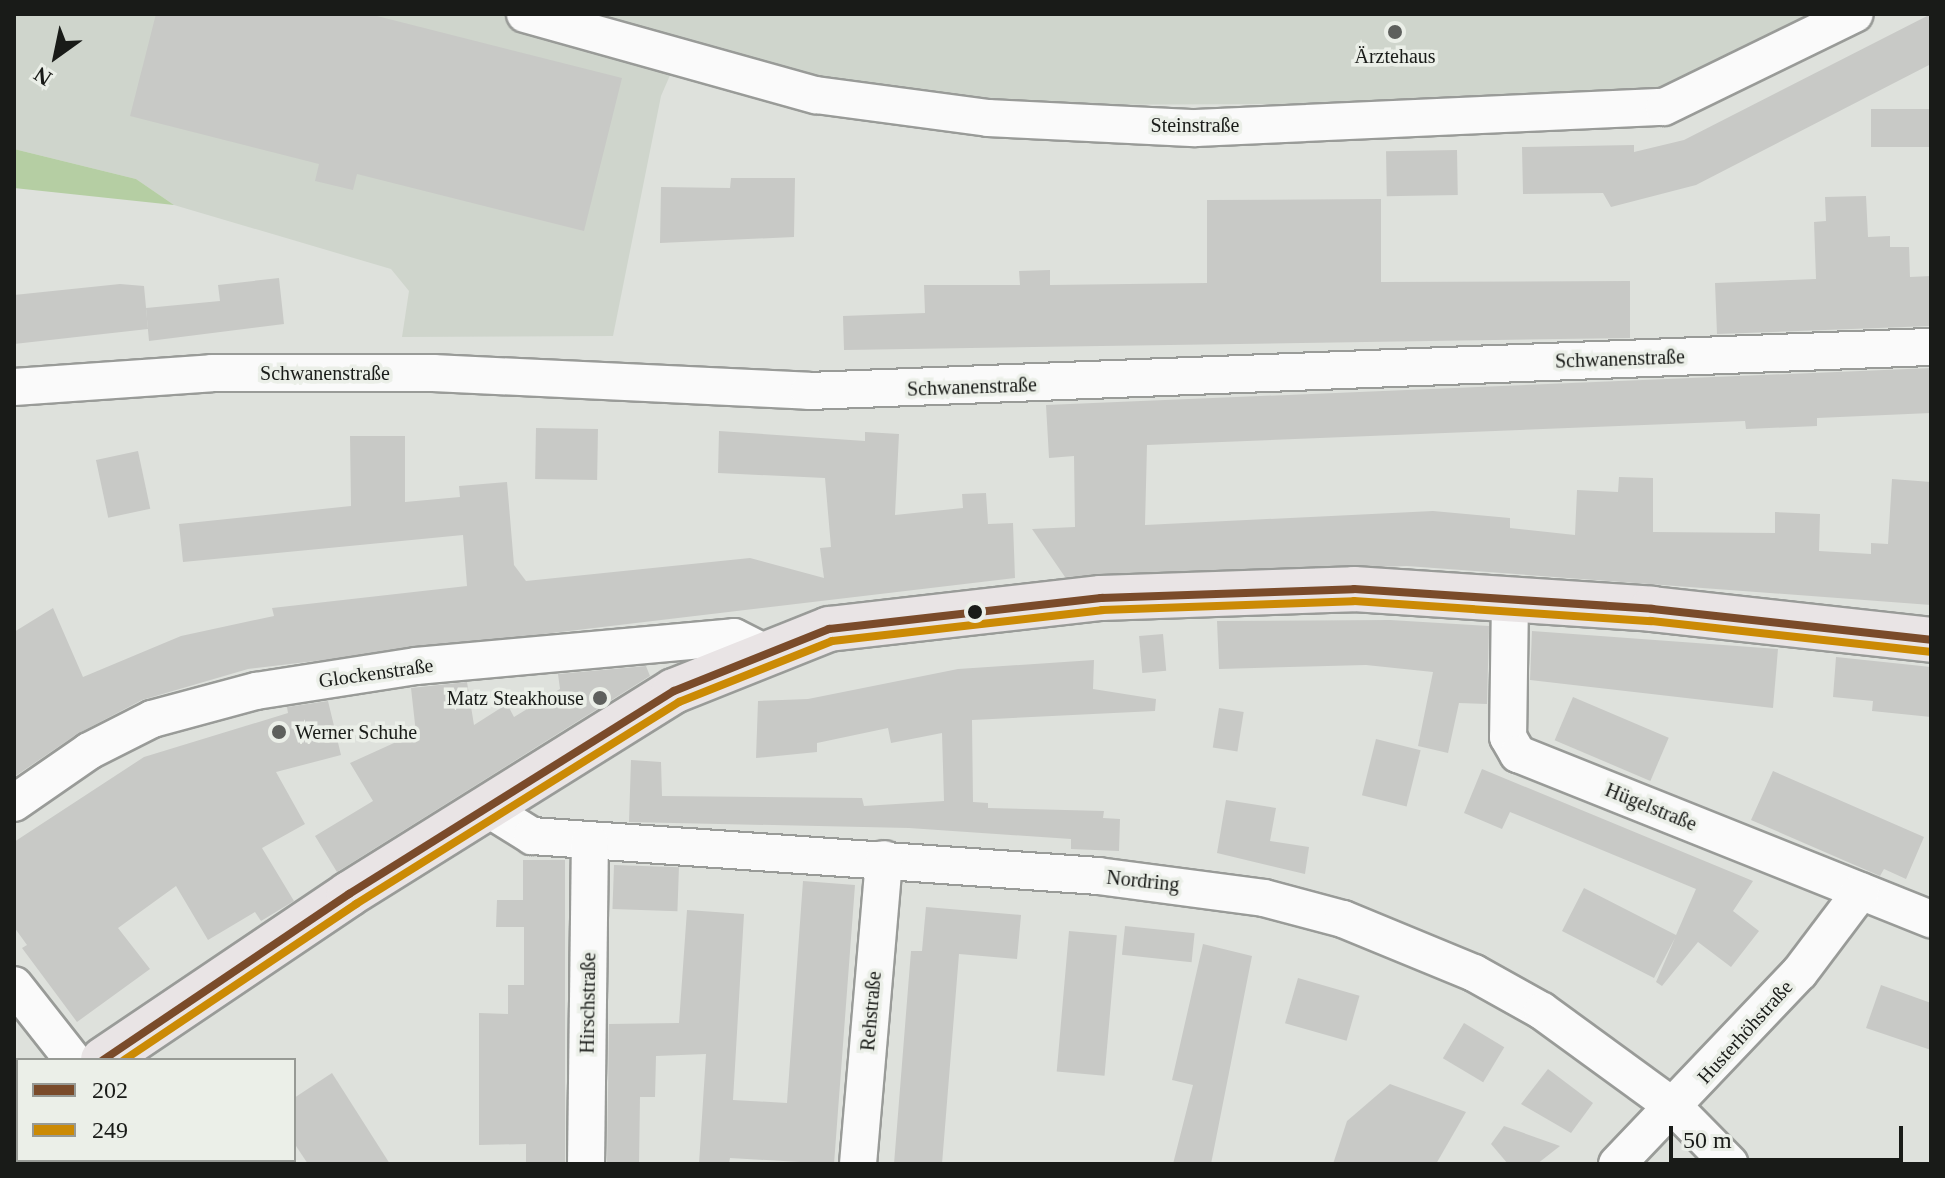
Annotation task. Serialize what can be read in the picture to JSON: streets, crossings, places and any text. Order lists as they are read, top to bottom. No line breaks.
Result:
{"streets":{"street":["Steinstraße","Schwanenstraße","Glockenstraße","Hügelstraße","Nordring","Hirschstraße","Rehstraße","Husterhöhstraße"]},"crossings":[["Hügelstraße","Husterhöhstraße"],["Nordring","Hirschstraße"],["Nordring","Rehstraße"],["Nordring","Husterhöhstraße"]],"places":["Ärztehaus","Matz Steakhouse","Werner Schuhe"],"lines":["transit line 202","transit line 249"],"legend":["202","249"],"scale_bar":"50 m","north":"bottom left"}
